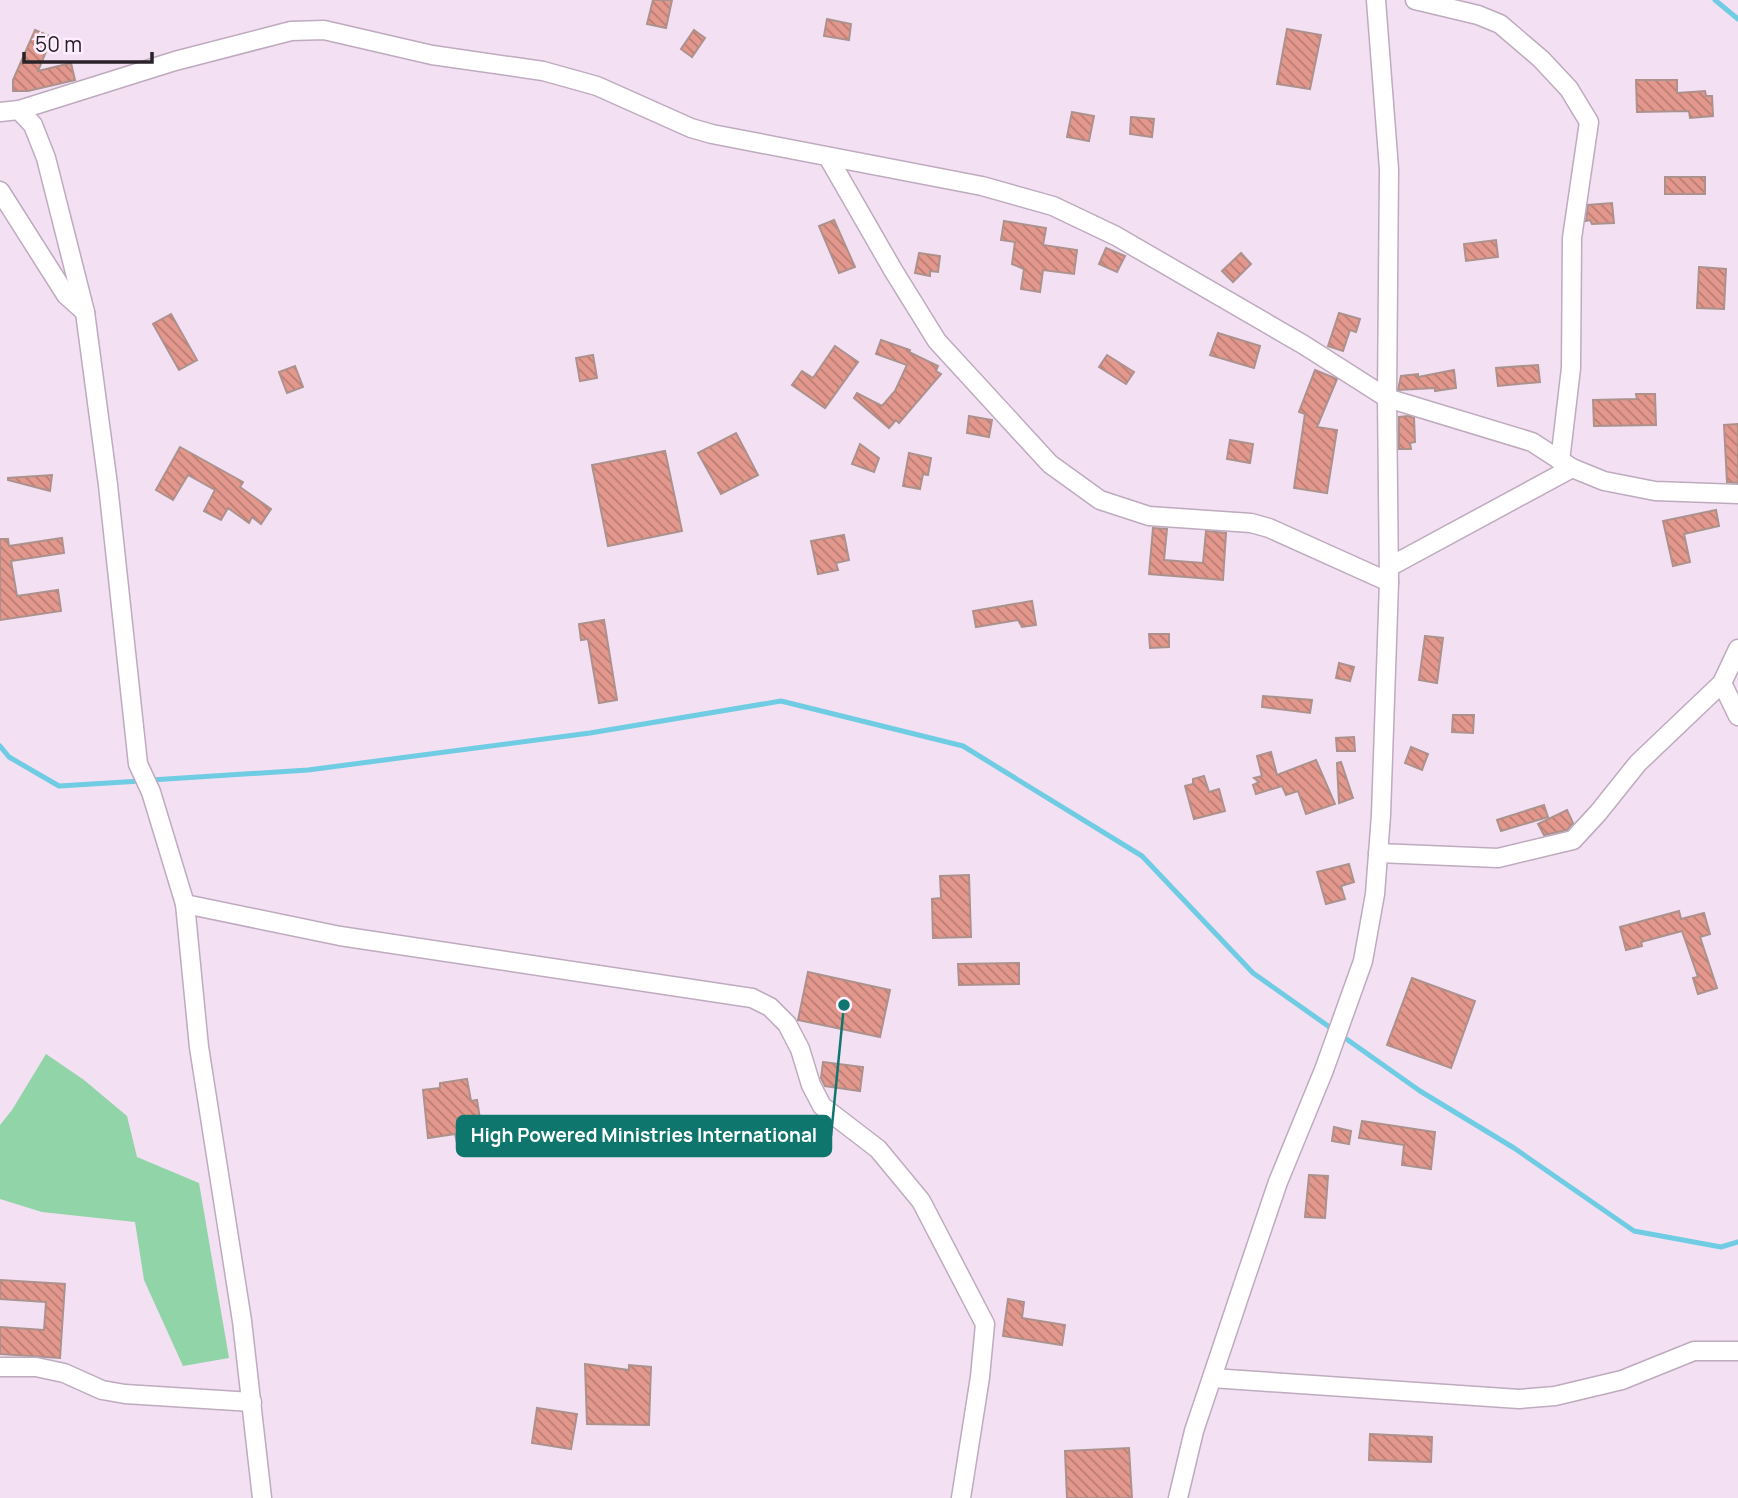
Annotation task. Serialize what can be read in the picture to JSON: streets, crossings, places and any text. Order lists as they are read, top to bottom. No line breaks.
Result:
{"places":["High Powered Ministries International"],"scale_bar":"50 m"}
